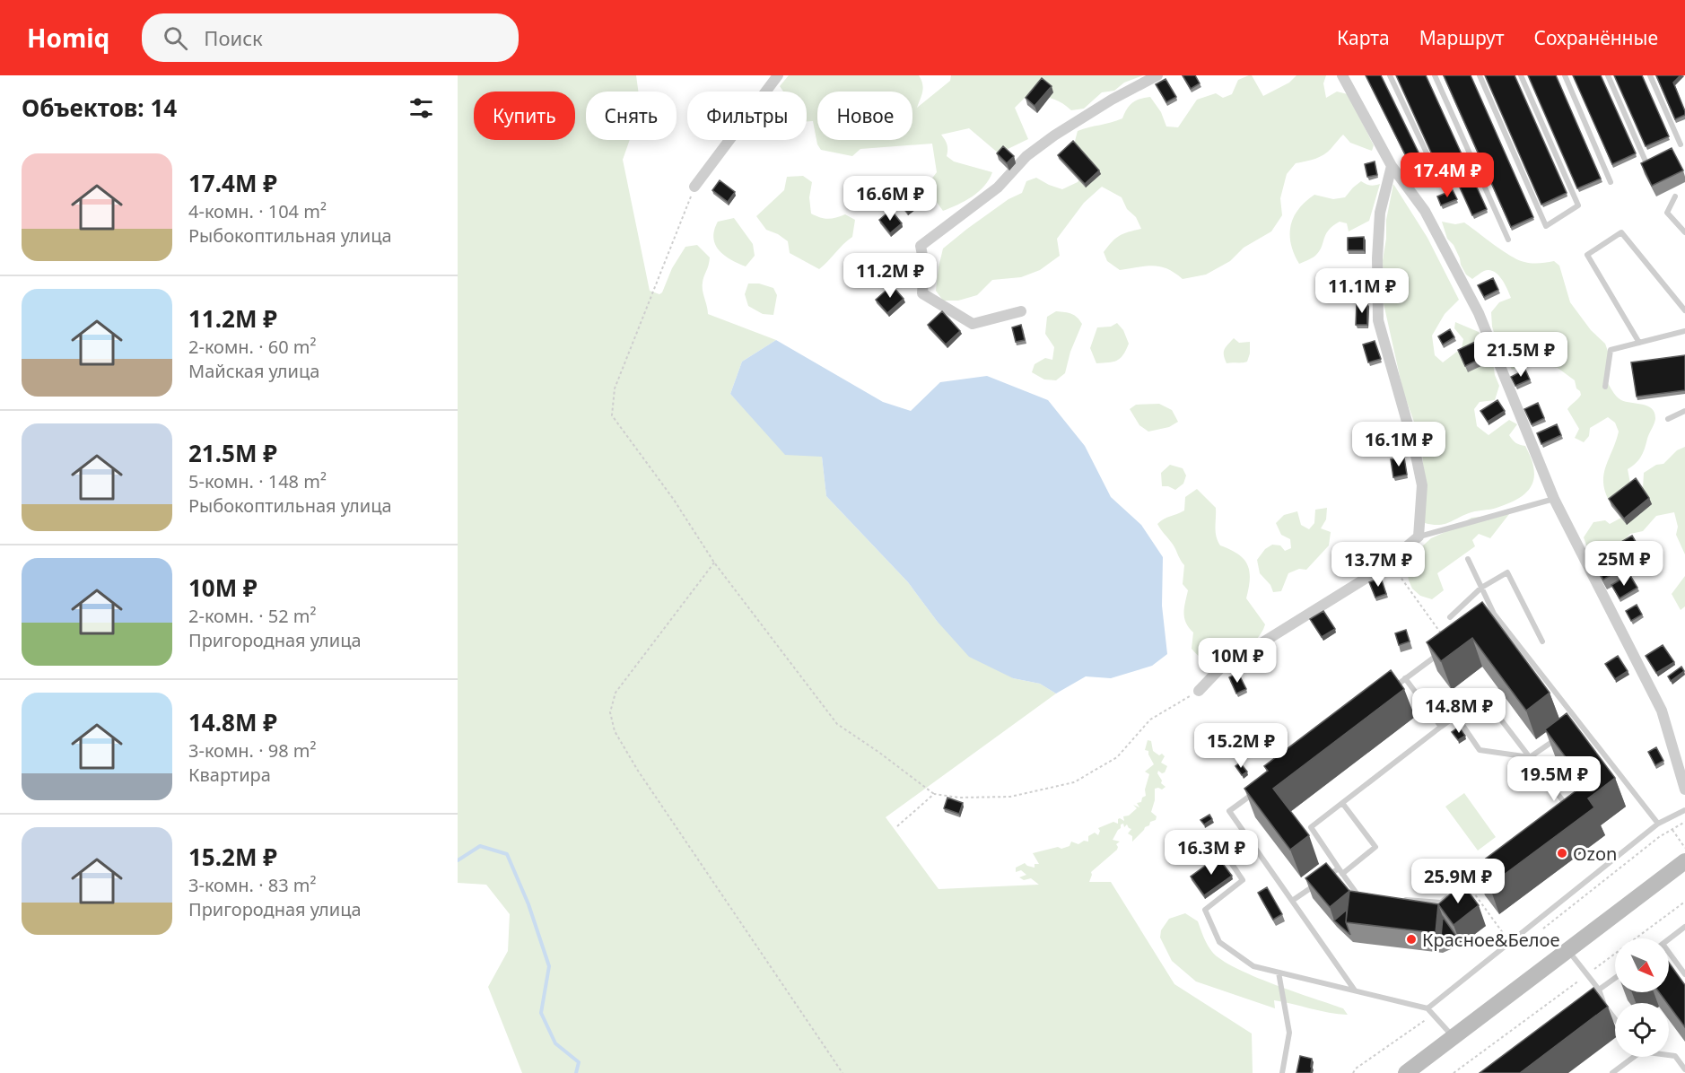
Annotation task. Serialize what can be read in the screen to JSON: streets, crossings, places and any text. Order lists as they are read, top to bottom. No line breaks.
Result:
{"places":["Ozon","Красное&Белое"],"north":"bottom right","page":{"header":"Homiq","search":"Поиск","nav":["Карта","Маршрут","Сохранённые"],"heading":"Объектов: 14","chip":["Купить","Снять","Фильтры","Новое"],"list":[{"name":"17.4M ₽","note":"4-комн. · 104 m² · Рыбокоптильная улица"},{"name":"11.2M ₽","note":"2-комн. · 60 m² · Майская улица"},{"name":"21.5M ₽","note":"5-комн. · 148 m² · Рыбокоптильная улица"},{"name":"10M ₽","note":"2-комн. · 52 m² · Пригородная улица"},{"name":"14.8M ₽","note":"3-комн. · 98 m² · Квартира"},{"name":"15.2M ₽","note":"3-комн. · 83 m² · Пригородная улица"}],"price":["17.4M ₽","16.6M ₽","11.2M ₽","11.1M ₽","21.5M ₽","16.1M ₽","25M ₽","13.7M ₽","10M ₽","14.8M ₽","15.2M ₽","19.5M ₽","16.3M ₽","25.9M ₽"]}}
